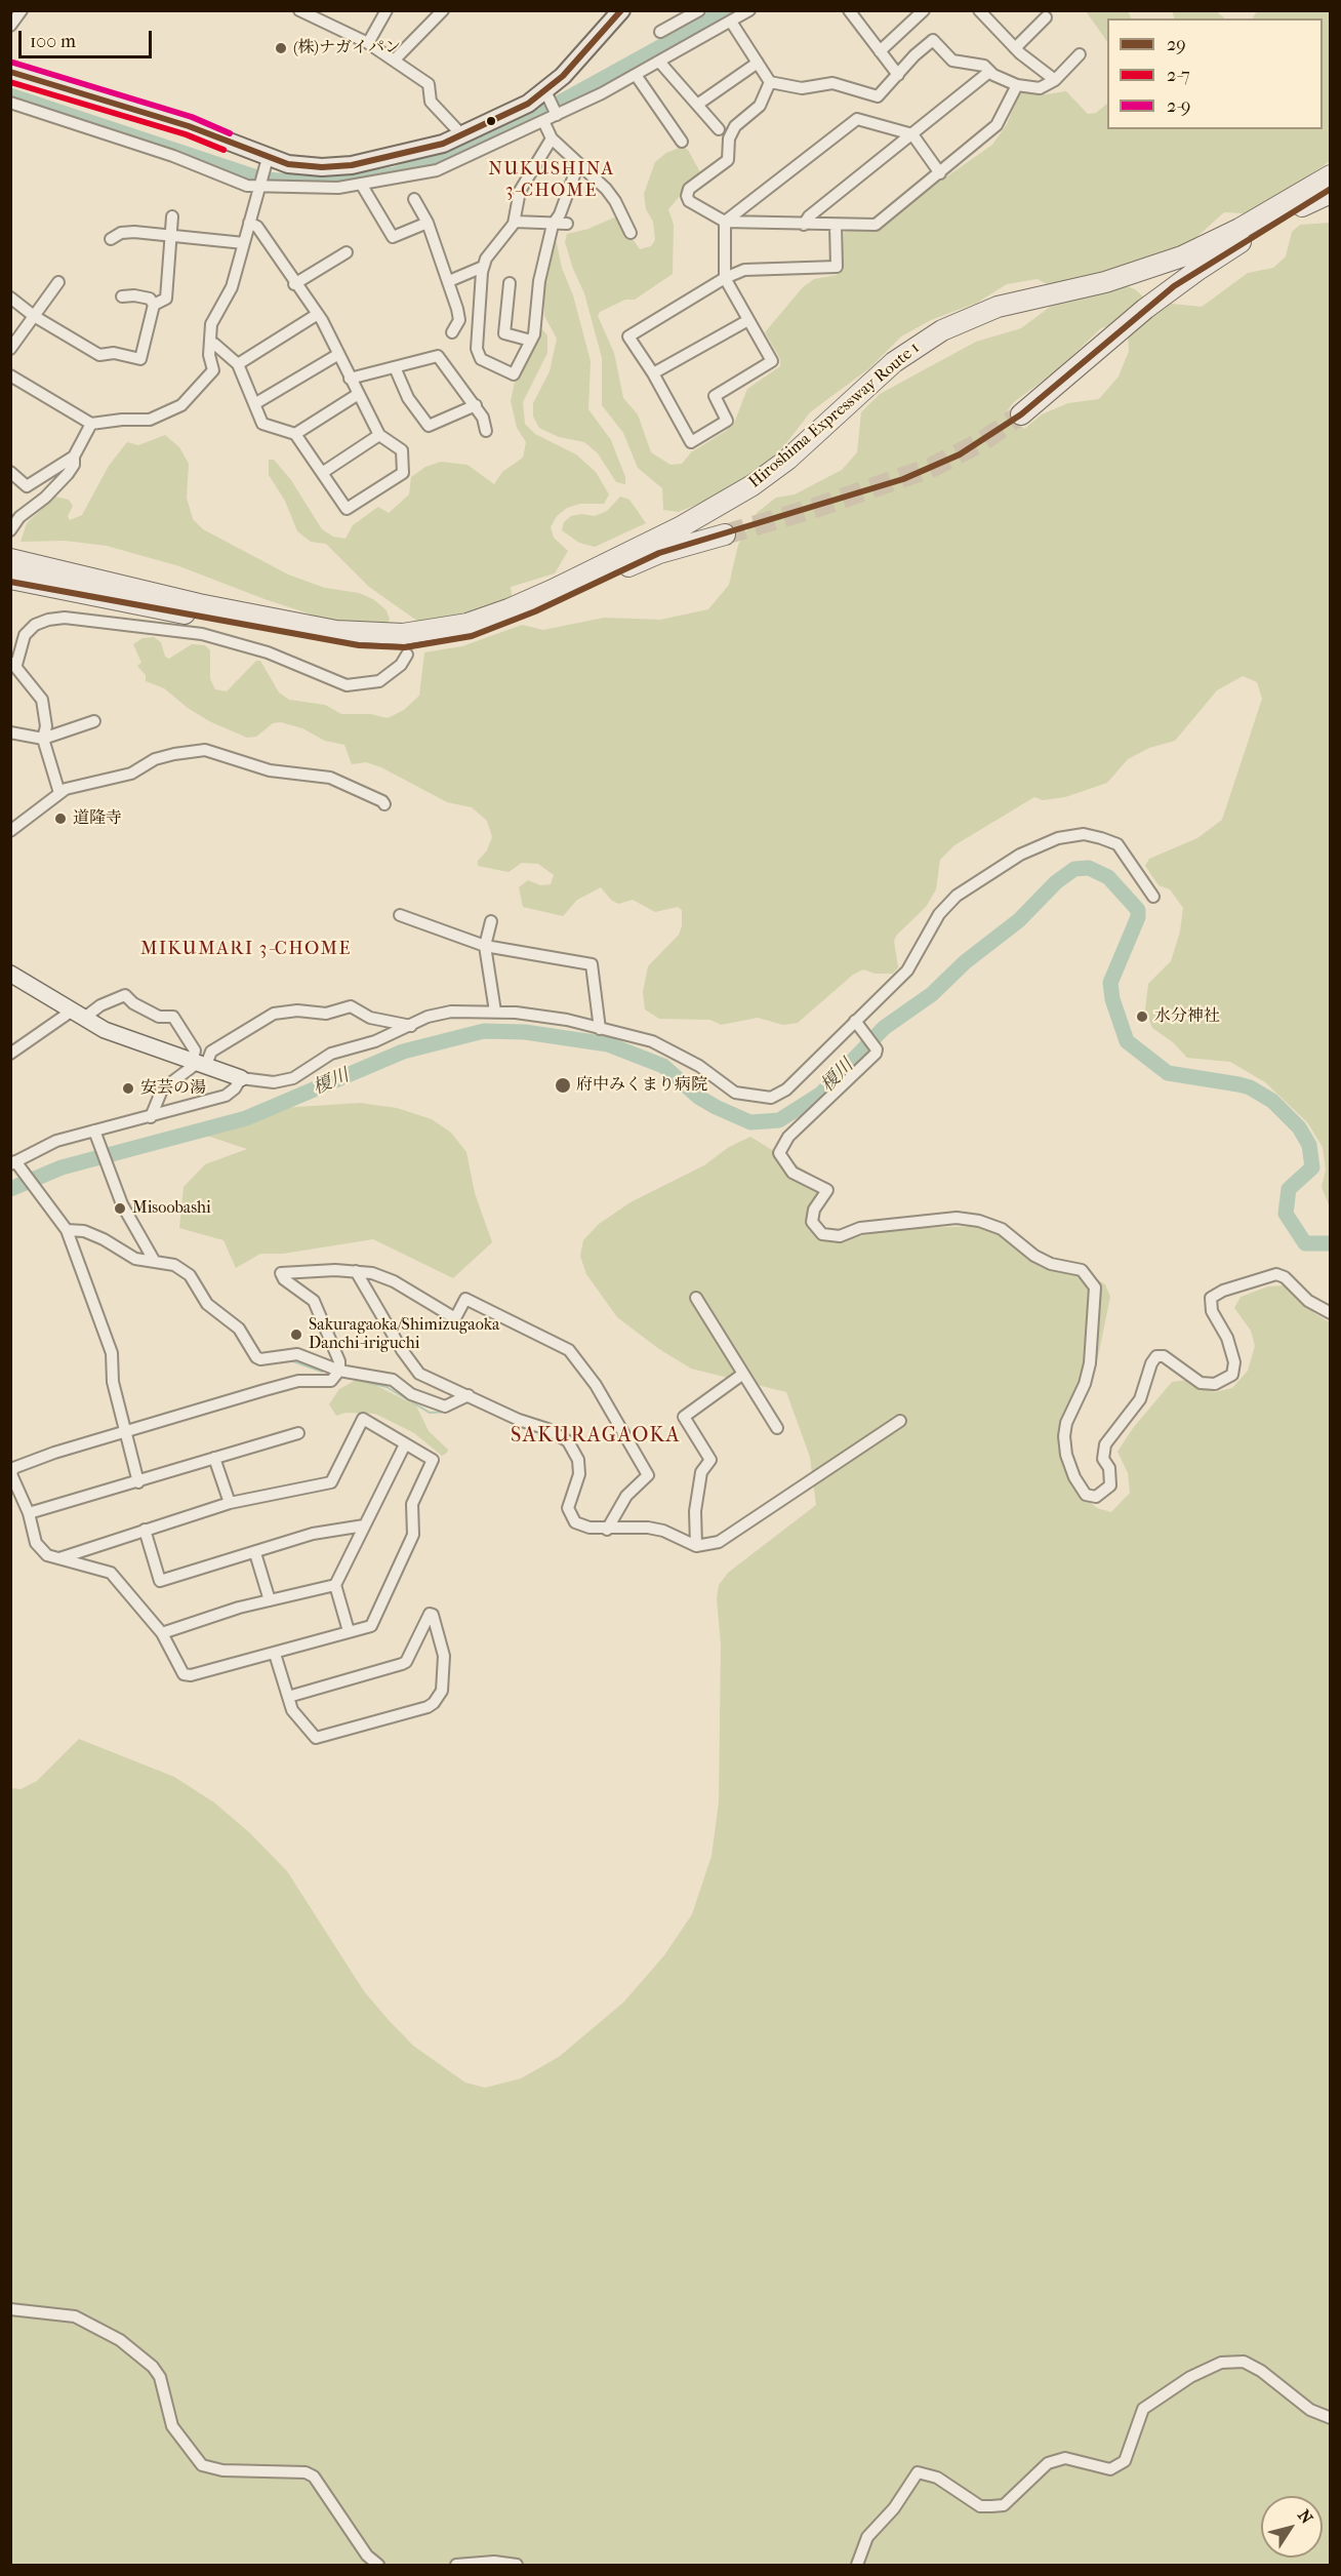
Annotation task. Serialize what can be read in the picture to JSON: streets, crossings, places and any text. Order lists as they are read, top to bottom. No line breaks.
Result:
{"streets":{"highway":["Hiroshima Expressway Route 1"]},"districts":["NUKUSHINA 3-CHOME","MIKUMARI 3-CHOME","SAKURAGAOKA"],"water":["榎川"],"places":["(株)ナガイパン","道隆寺","水分神社","府中みくまり病院","安芸の湯","Misoobashi","Sakuragaoka/Shimizugaoka Danchi-iriguchi"],"lines":["transit line 29","transit line 2-9","transit line 2-7"],"legend":["29","2-7","2-9"],"scale_bar":"100 m","north":"top right"}
